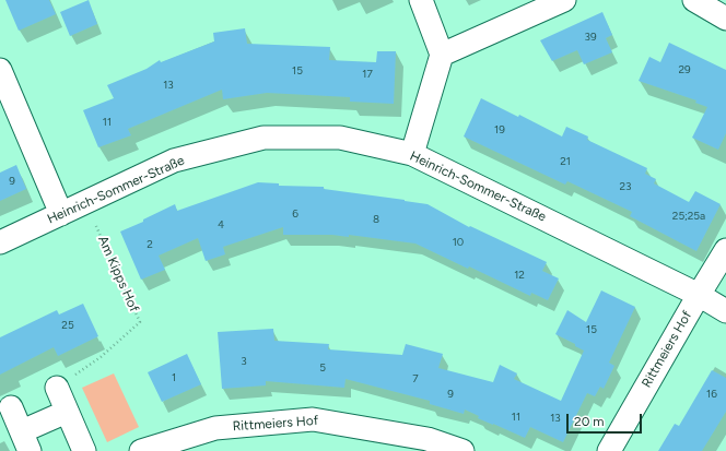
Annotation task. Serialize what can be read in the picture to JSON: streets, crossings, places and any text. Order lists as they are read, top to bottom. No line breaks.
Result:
{"streets":{"street":["Heinrich-Sommer-Straße","Rittmeiers Hof"],"path":["Am Kipps Hof"]},"crossings":[["Heinrich-Sommer-Straße","Am Kipps Hof"],["Heinrich-Sommer-Straße","Rittmeiers Hof"]],"house_numbers":["39","29","15","17","13","11","19","21","9","23","6","25;25a","8","4","10","2","12","25","15","3","5","1","7","9","16","11","13"],"scale_bar":"20 m"}
